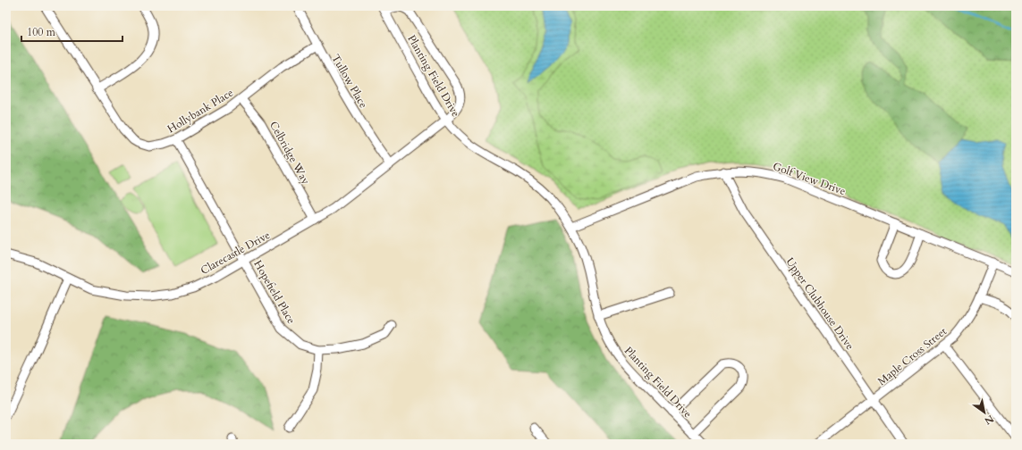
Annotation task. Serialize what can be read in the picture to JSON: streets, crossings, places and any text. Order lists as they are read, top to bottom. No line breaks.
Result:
{"streets":{"street":["Planting Field Drive","Tullow Place","Hollybank Place","Celbridge Way","Golf View Drive","Clarecastle Drive","Hopefield Place","Upper Clubhouse Drive","Maple Cross Street"]},"crossings":[["Planting Field Drive","Golf View Drive"],["Planting Field Drive","Clarecastle Drive"],["Tullow Place","Hollybank Place"],["Tullow Place","Clarecastle Drive"],["Hollybank Place","Celbridge Way"],["Hollybank Place","Hopefield Place"],["Celbridge Way","Clarecastle Drive"],["Golf View Drive","Upper Clubhouse Drive"],["Golf View Drive","Maple Cross Street"],["Clarecastle Drive","Hopefield Place"],["Upper Clubhouse Drive","Maple Cross Street"]],"scale_bar":"100 m","north":"bottom right"}
